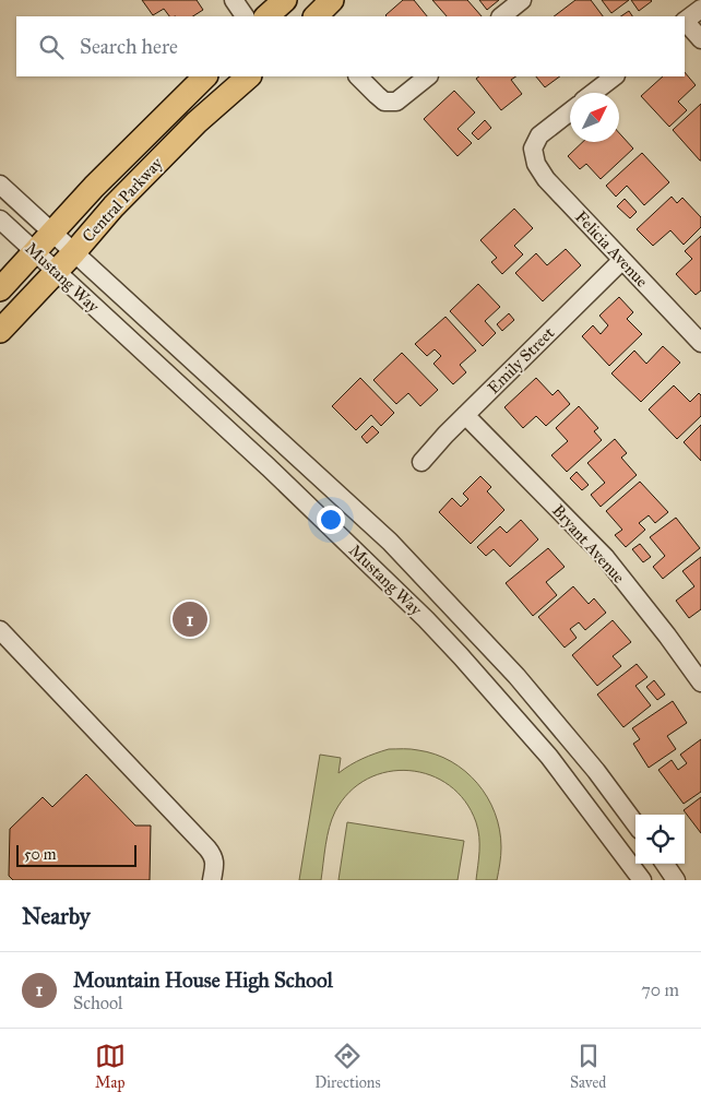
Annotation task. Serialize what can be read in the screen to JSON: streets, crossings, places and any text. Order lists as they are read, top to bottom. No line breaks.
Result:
{"streets":{"main road":["Central Parkway"],"street":["Felicia Avenue","Mustang Way","Emily Street","Bryant Avenue"]},"crossings":[["Central Parkway","Mustang Way"],["Felicia Avenue","Emily Street"],["Emily Street","Bryant Avenue"]],"scale_bar":"50 m","north":"top right","page":{"search":"Search here","pins":"1","scale":"50 m","heading":"Nearby","list":[{"mark":"1","name":"Mountain House High School","note":"School","value":"70 m"}],"nav":["Map","Directions","Saved"]}}
